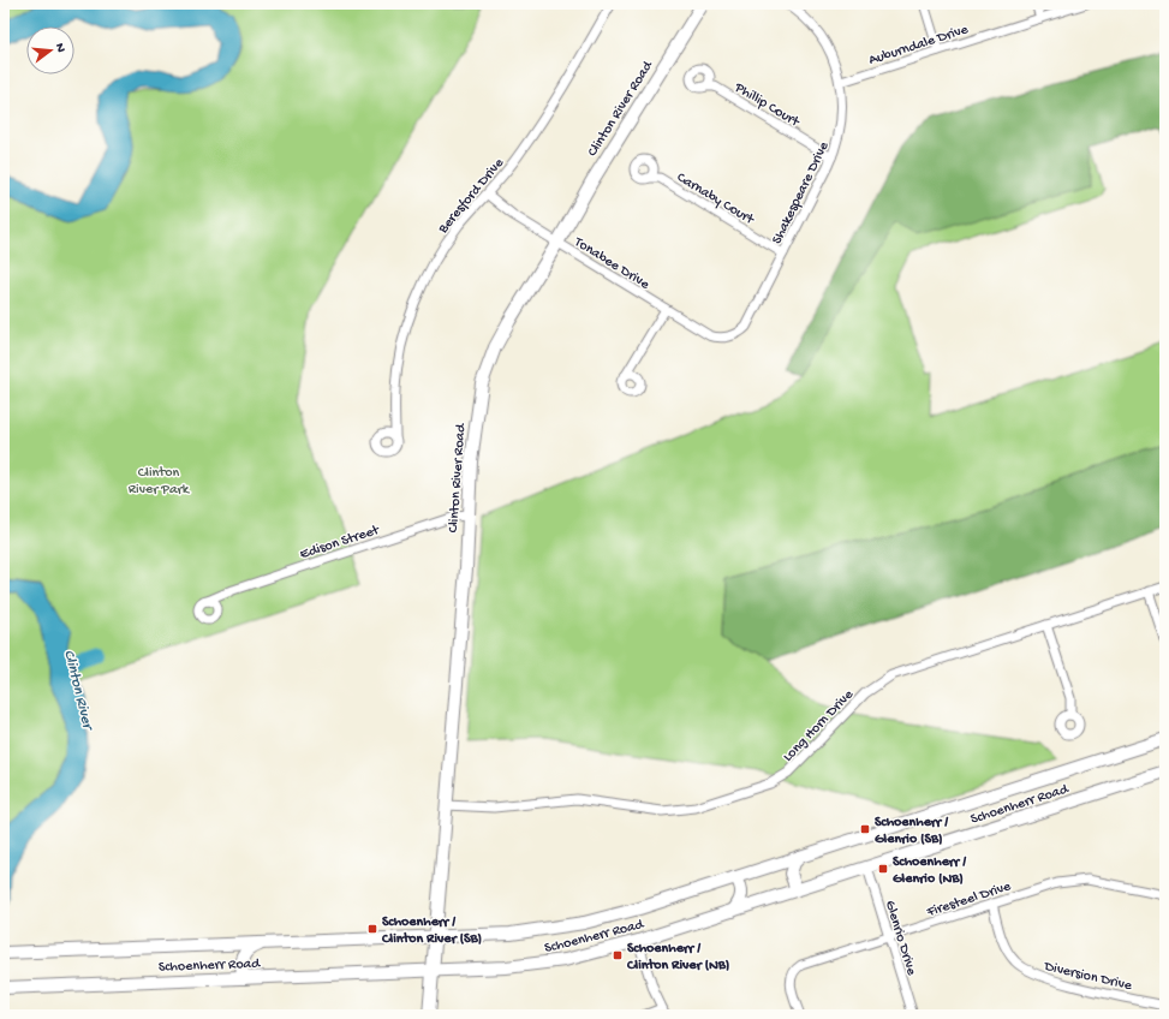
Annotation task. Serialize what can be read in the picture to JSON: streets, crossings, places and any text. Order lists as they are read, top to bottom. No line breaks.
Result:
{"streets":{"main road":["Clinton River Road","Schoenherr Road"],"street":["Auburndale Drive","Phillip Court","Shakespeare Drive","Beresford Drive","Carnaby Court","Tonabee Drive","Edison Street","Long Horn Drive","Firesteel Drive","Glenrio Drive","Diversion Drive"]},"crossings":[["Auburndale Drive","Shakespeare Drive"],["Phillip Court","Shakespeare Drive"],["Clinton River Road","Tonabee Drive"],["Clinton River Road","Edison Street"],["Clinton River Road","Long Horn Drive"],["Clinton River Road","Schoenherr Road"],["Shakespeare Drive","Carnaby Court"],["Shakespeare Drive","Tonabee Drive"],["Beresford Drive","Tonabee Drive"],["Schoenherr Road","Glenrio Drive"],["Firesteel Drive","Glenrio Drive"],["Firesteel Drive","Diversion Drive"]],"water":["Clinton River"],"parks":["Clinton River Park"],"places":{"transit":["Schoenherr / Glenrio (SB)","Schoenherr / Glenrio (NB)","Schoenherr / Clinton River (SB)","Schoenherr / Clinton River (NB)"]},"north":"right"}
